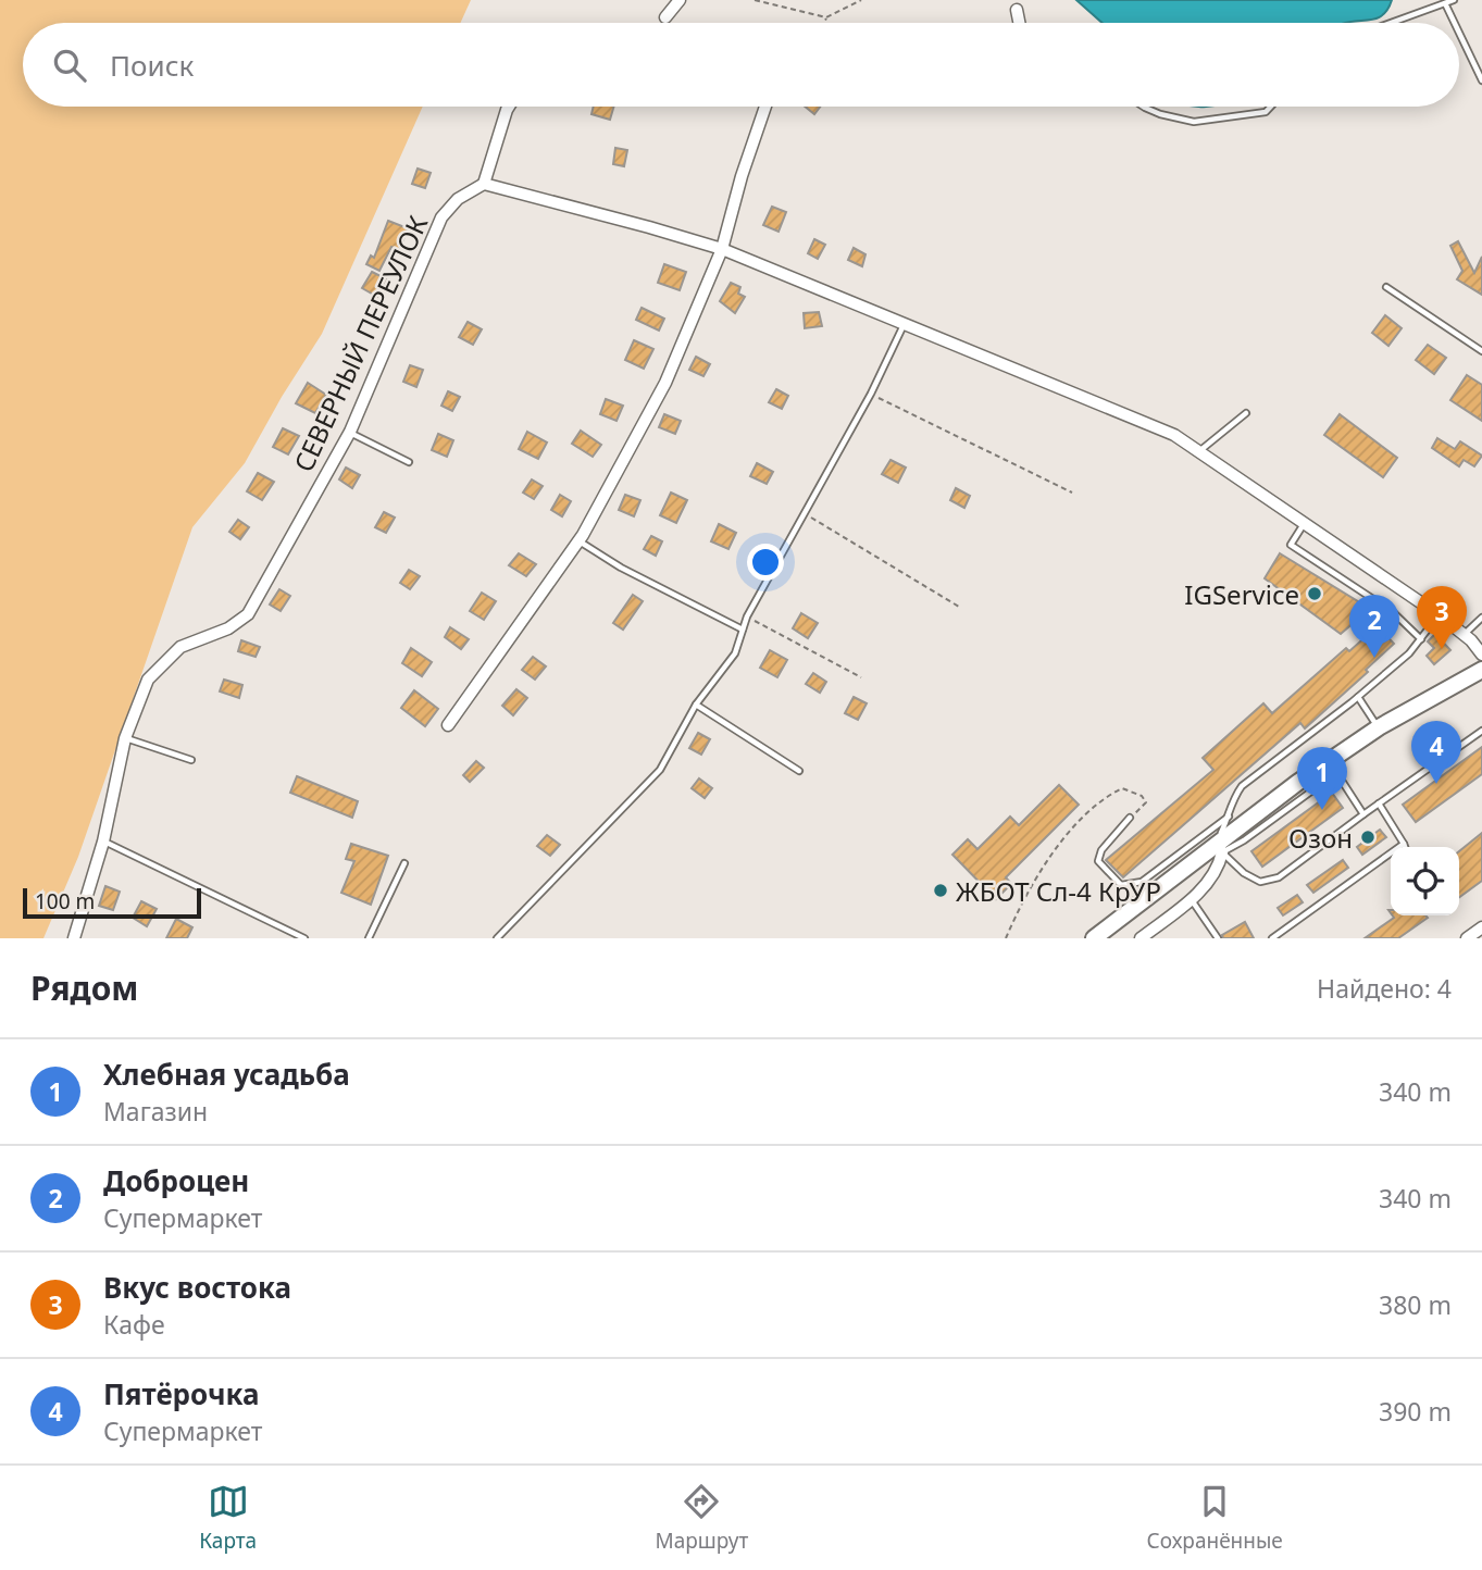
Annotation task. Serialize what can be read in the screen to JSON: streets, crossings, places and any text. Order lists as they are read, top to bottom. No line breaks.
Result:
{"streets":{"street":["СЕВЕРНЫЙ ПЕРЕУЛОК"]},"places":["IGService","Озон","ЖБОТ Сл-4 КрУР"],"scale_bar":"100 m","page":{"search":"Поиск","pins":["3","2","4","1"],"scale":"100 m","heading":["Рядом","Найдено: 4"],"list":[{"mark":"1","name":"Хлебная усадьба","note":"Магазин","value":"340 m"},{"mark":"2","name":"Доброцен","note":"Супермаркет","value":"340 m"},{"mark":"3","name":"Вкус востока","note":"Кафе","value":"380 m"},{"mark":"4","name":"Пятёрочка","note":"Супермаркет","value":"390 m"}],"nav":["Карта","Маршрут","Сохранённые"]}}
